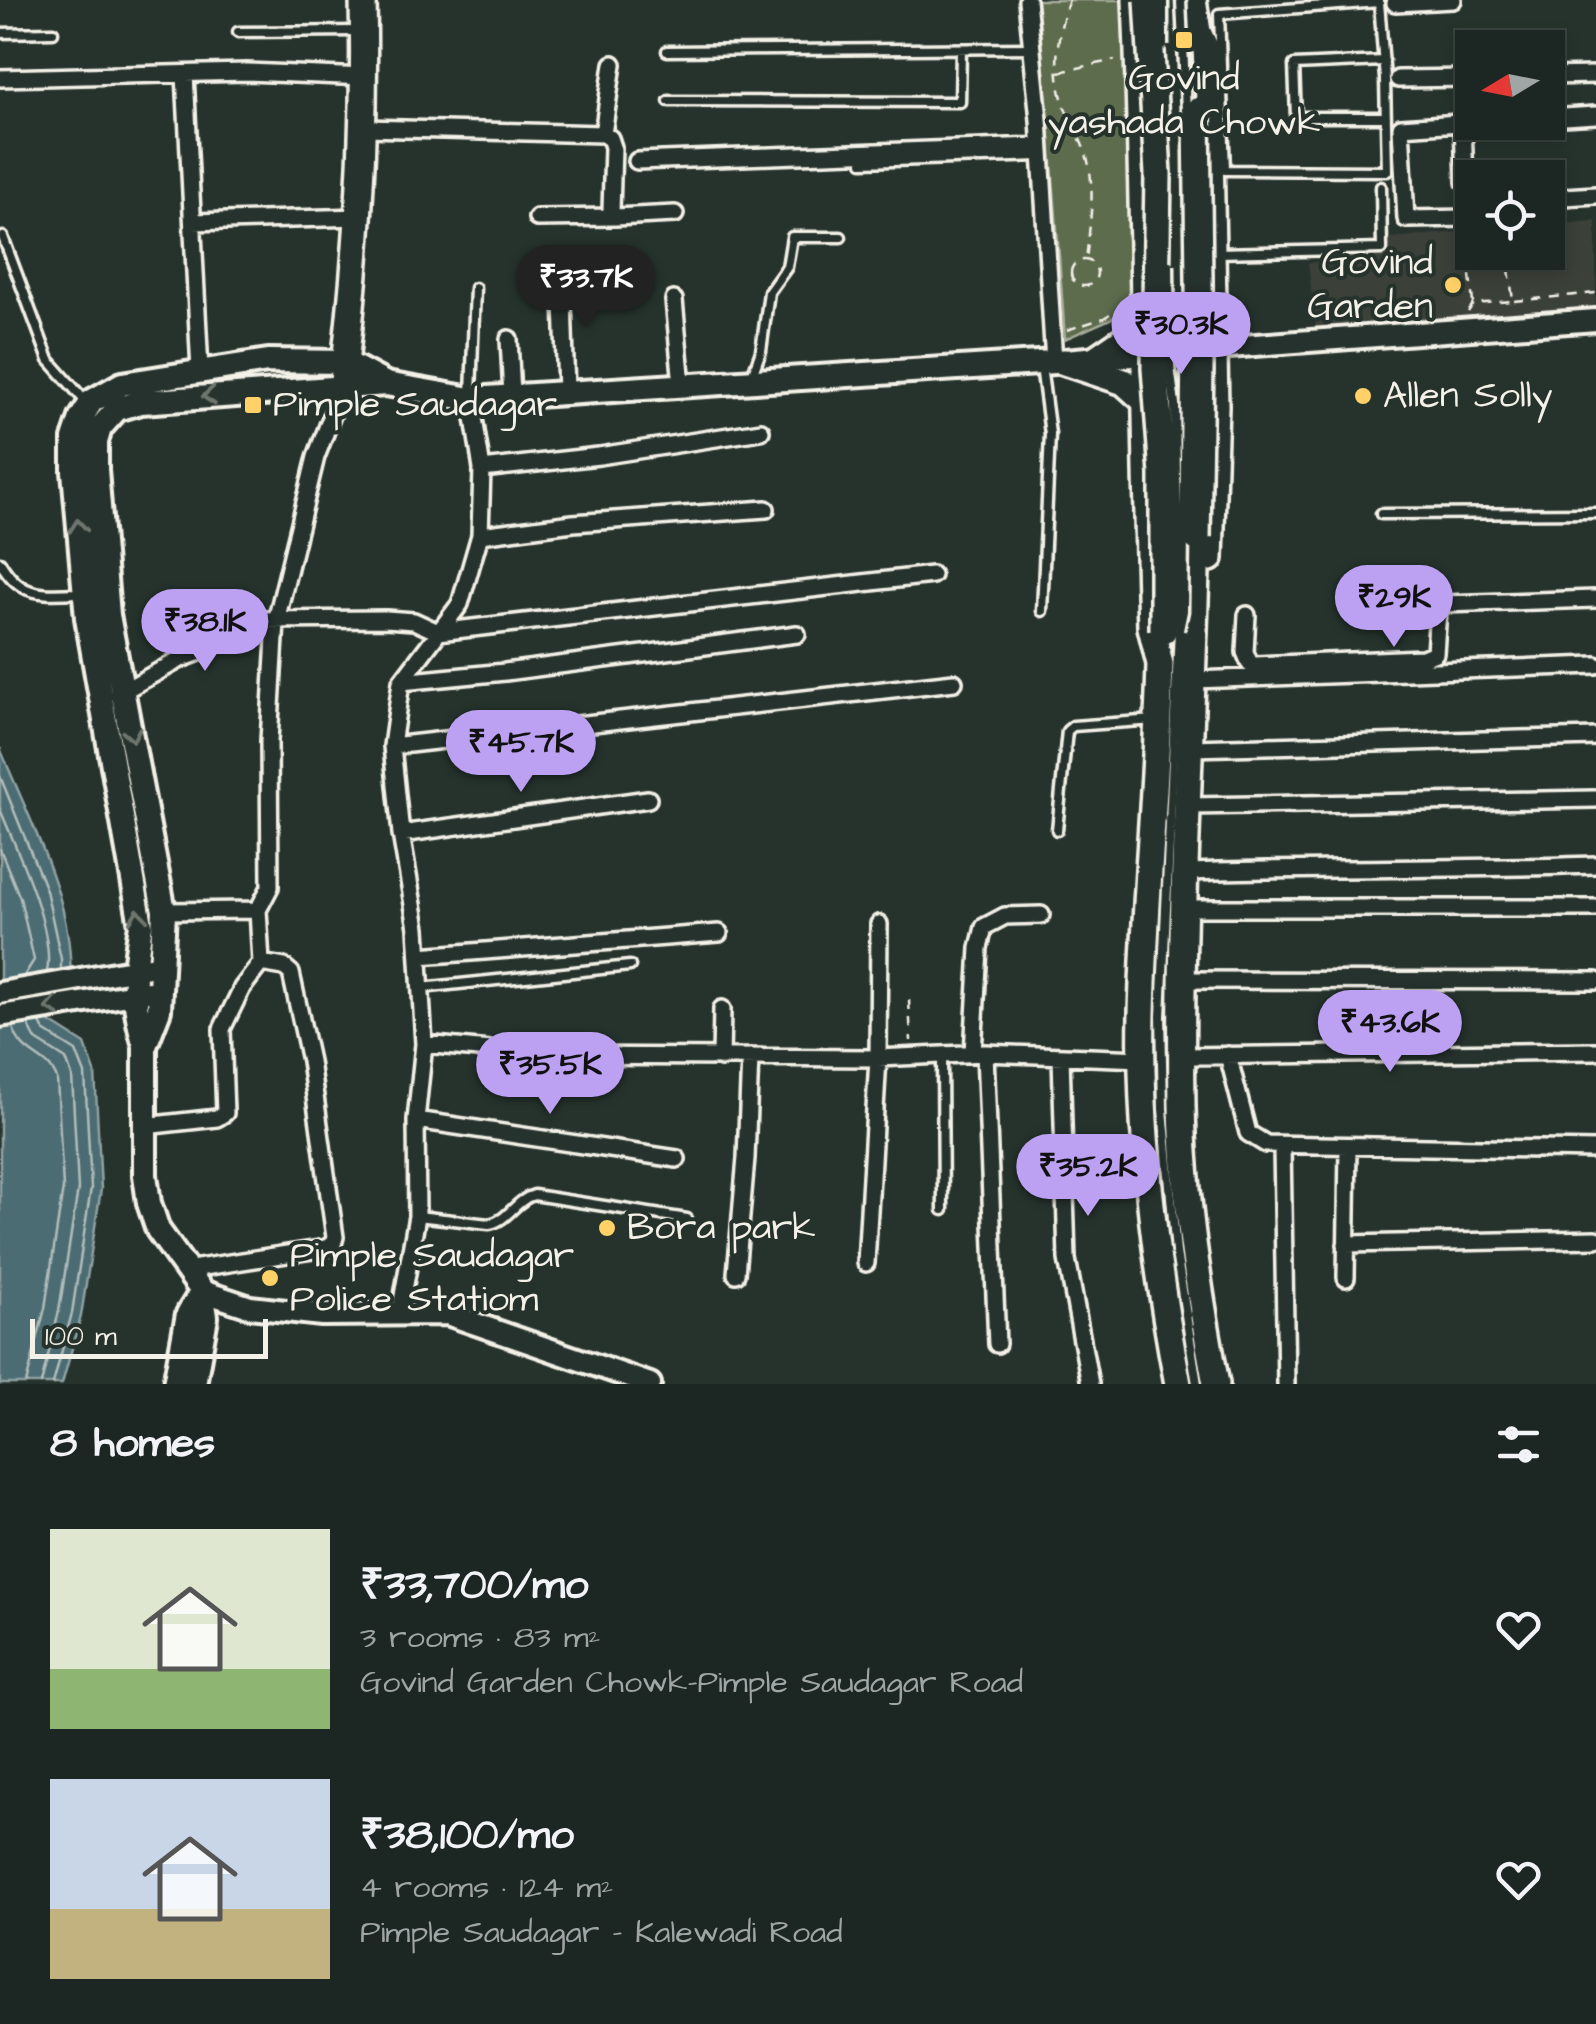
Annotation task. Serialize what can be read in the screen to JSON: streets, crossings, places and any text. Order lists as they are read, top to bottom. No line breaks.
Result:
{"places":{"transit":["Govind yashada Chowk","Pimple Saudagar"],"other":["Govind Garden","Allen Solly","Bora park","Pimple Saudagar Police Statiom"]},"scale_bar":"100 m","north":"left","page":{"price":["₹33.7K","₹30.3K","₹29K","₹38.1K","₹45.7K","₹43.6K","₹35.5K","₹35.2K"],"scale":"100 m","heading":"8 homes","list":[{"name":"₹33,700/mo","note":"3 rooms · 83 m² · Govind Garden Chowk-Pimple Saudagar Road"},{"name":"₹38,100/mo","note":"4 rooms · 124 m² · Pimple Saudagar - Kalewadi Road"}]}}
